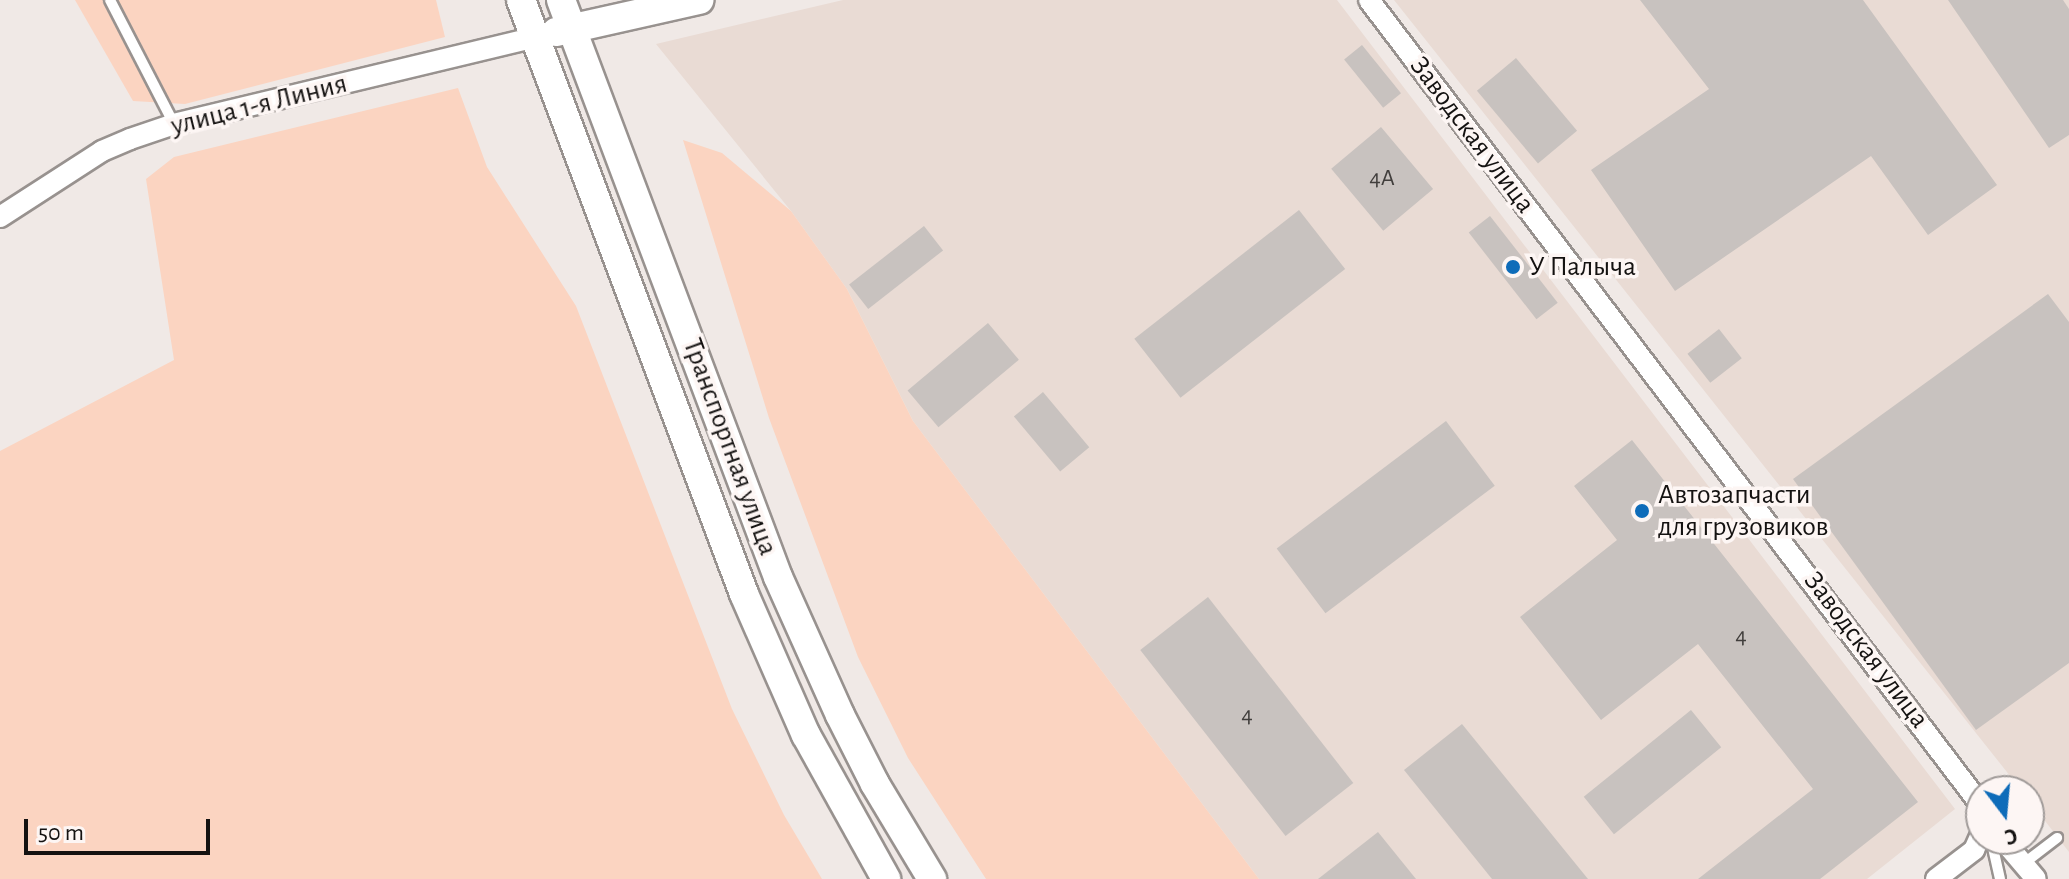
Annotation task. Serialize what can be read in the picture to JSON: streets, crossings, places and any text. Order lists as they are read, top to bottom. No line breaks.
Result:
{"streets":{"street":["улица 1-я Линия","Заводская улица","Транспортная улица"]},"crossings":[["улица 1-я Линия","Транспортная улица"]],"places":["У Палыча","Автозапчасти для грузовиков"],"house_numbers":["4А","4","4"],"scale_bar":"50 m","north":"bottom"}
